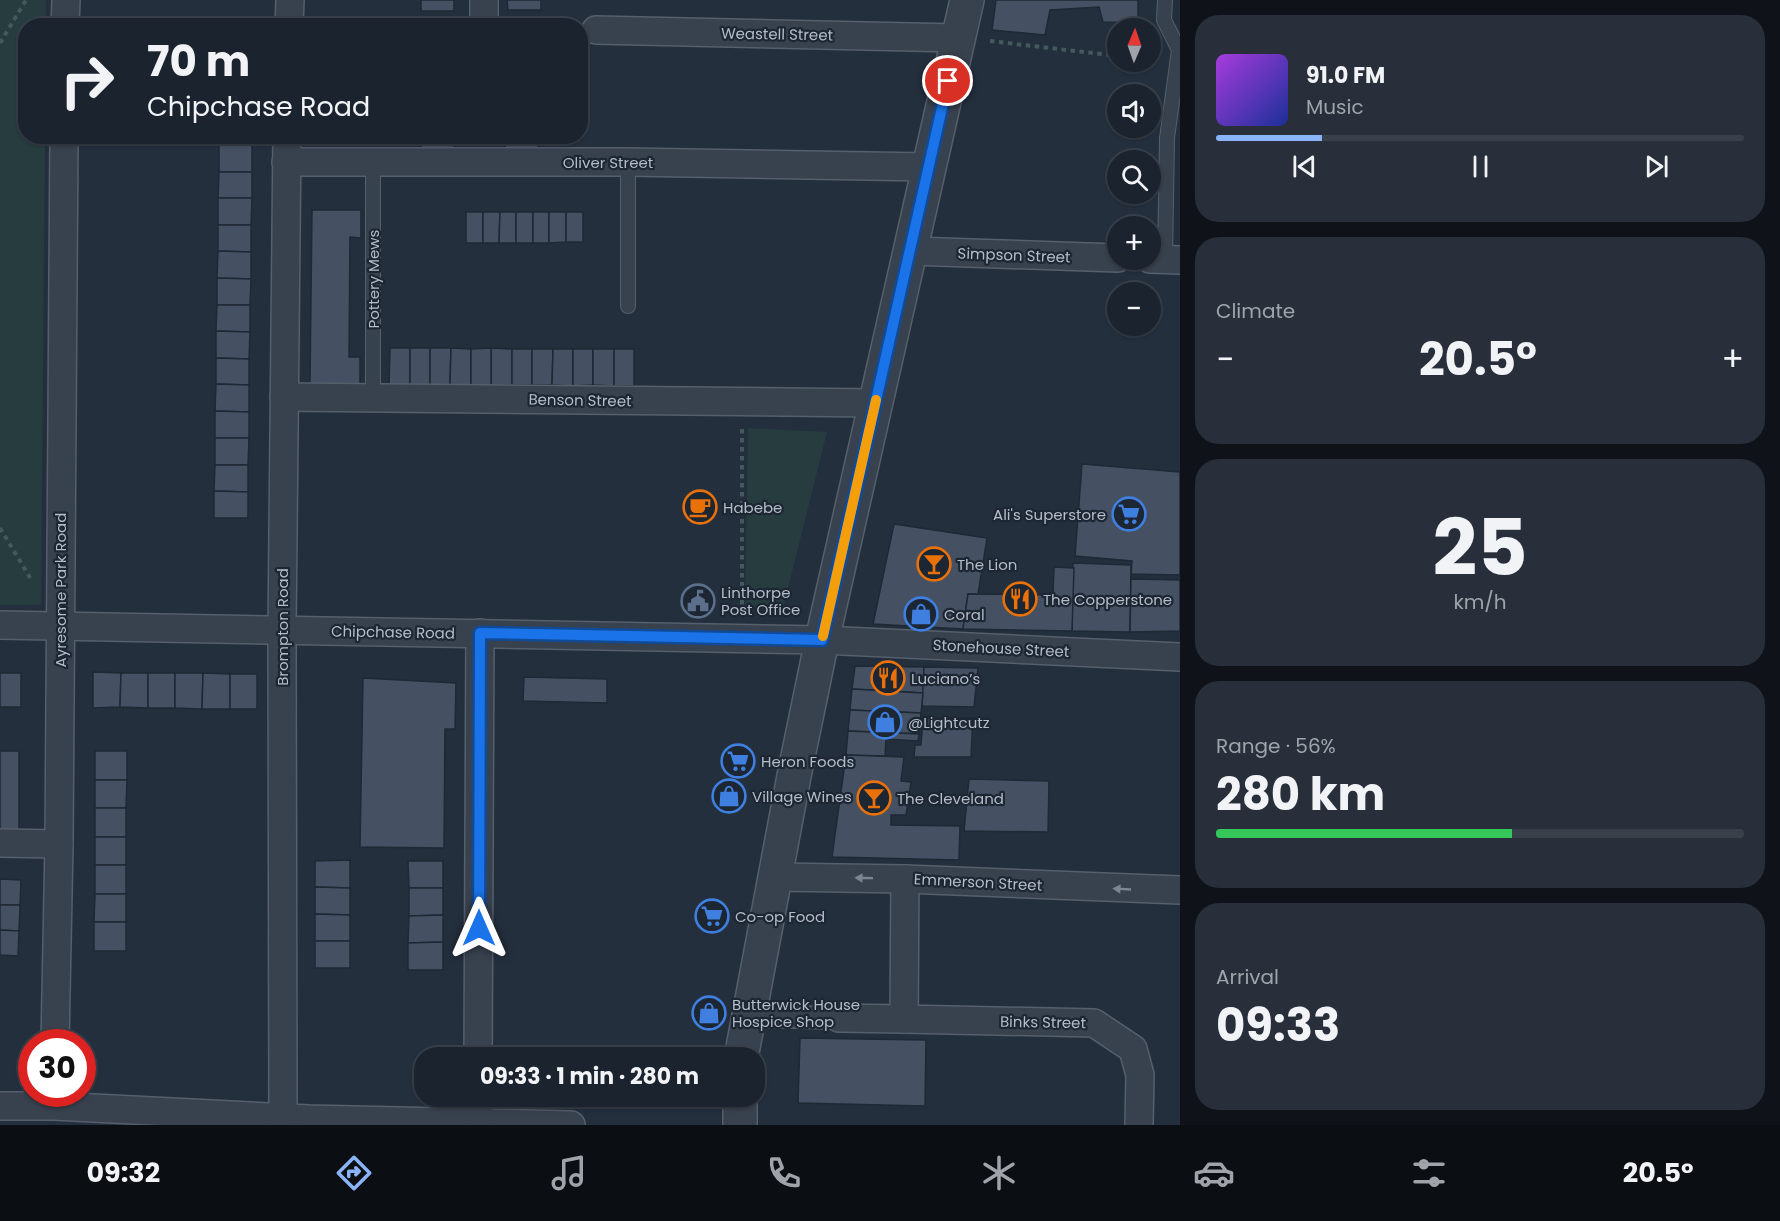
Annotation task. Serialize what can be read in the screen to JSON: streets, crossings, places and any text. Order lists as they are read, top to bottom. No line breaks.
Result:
{"streets":{"street":["Weastell Street","Oliver Street","Simpson Street","Benson Street","Ayresome Park Road","Brompton Road","Chipchase Road","Stonehouse Street","Emmerson Street","Binks Street"],"lane":["Pottery Mews"]},"crossings":[["Oliver Street","Pottery Mews"],["Oliver Street","Brompton Road"],["Pottery Mews","Benson Street"],["Benson Street","Brompton Road"],["Ayresome Park Road","Chipchase Road"],["Brompton Road","Chipchase Road"],["Chipchase Road","Stonehouse Street"]],"one_way":["Emmerson Street"],"places":{"cafe":["Habebe"],"supermarket":["Ali's Superstore","Heron Foods","Co-op Food"],"bar":["The Lion","The Cleveland"],"restaurant":["The Copperstone","Luciano’s"],"public building":["Linthorpe Post Office"],"shop":["Coral","@Lightcutz","Village Wines","Butterwick House Hospice Shop"]},"north":"top","page":{"map_buttons":["+","−"],"turn":["70 m","Chipchase Road"],"song":["91.0 FM","Music"],"tile":["Climate",["25","km/h"],["Range · 56%","280 km"],["Arrival","09:33"]],"heat":["−","20.5°","+"],"limit":"30","trip":"09:33 · 1 min · 280 m","tabs":["09:32","20.5°"]}}
